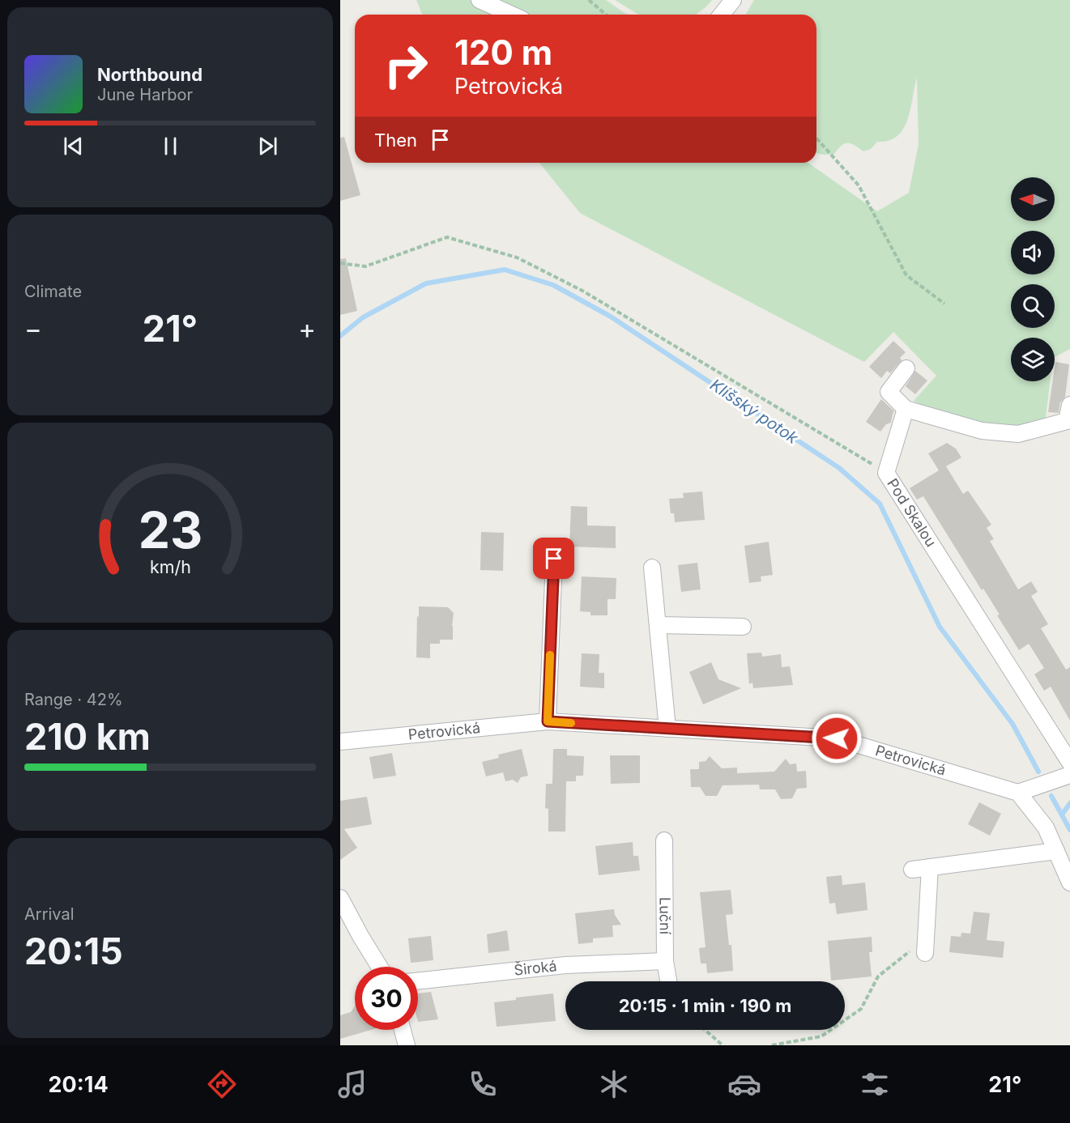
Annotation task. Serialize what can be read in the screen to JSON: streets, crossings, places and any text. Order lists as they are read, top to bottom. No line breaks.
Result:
{"streets":{"street":["Pod Skalou","Petrovická","Luční","Široká"]},"crossings":[["Luční","Široká"]],"water":["Klíšský potok"],"north":"left","page":{"turn":["120 m","Petrovická"],"song":["Northbound","June Harbor"],"then":"Then","tile":["Climate",["Range · 42%","210 km"],["Arrival","20:15"]],"heat":["−","21°","+"],"limit":"30","trip":"20:15 · 1 min · 190 m","tabs":["20:14","21°"],"gauge":["23","km/h"]}}
